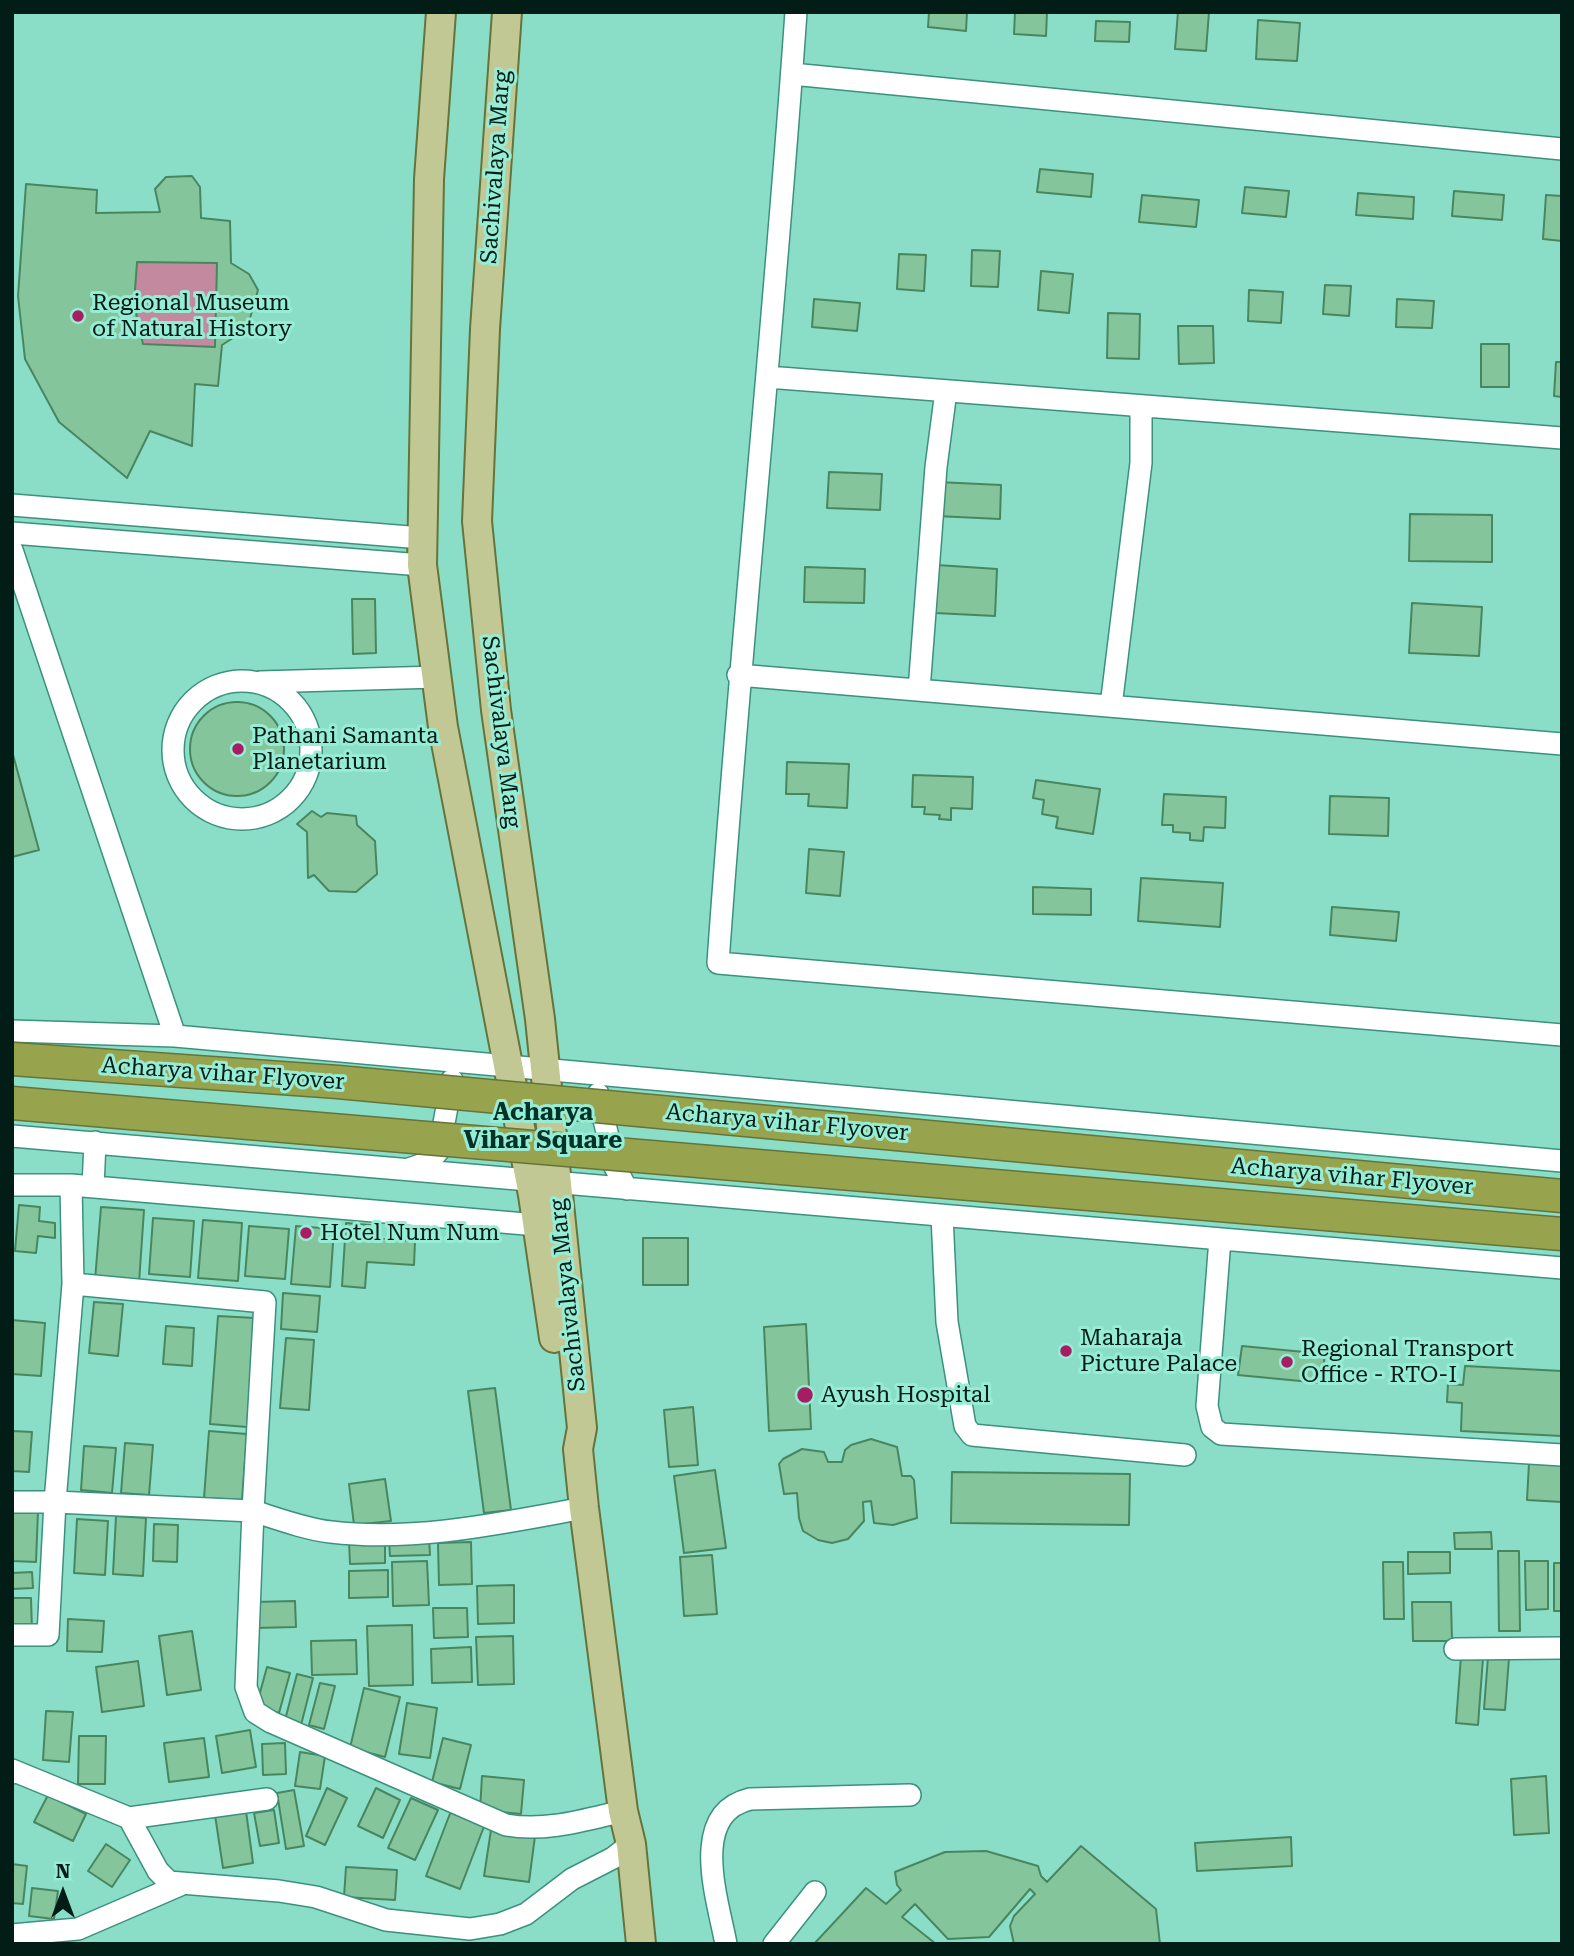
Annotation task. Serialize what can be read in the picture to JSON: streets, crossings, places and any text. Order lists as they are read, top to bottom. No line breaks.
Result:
{"streets":{"highway":["Acharya vihar Flyover"],"main road":["Sachivalaya Marg"]},"districts":["Acharya Vihar Square"],"places":["Regional Museum of Natural History","Pathani Samanta Planetarium","Hotel Num Num","Maharaja Picture Palace","Regional Transport Office - RTO-I","Ayush Hospital"],"north":"top"}
